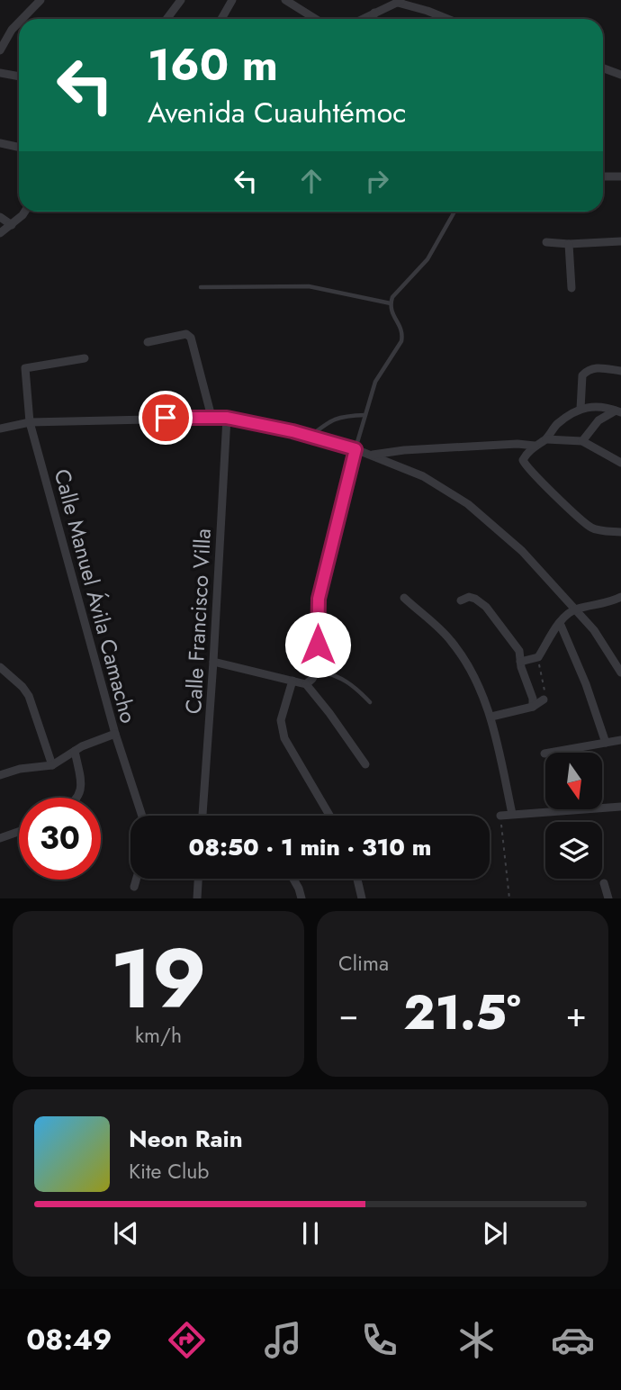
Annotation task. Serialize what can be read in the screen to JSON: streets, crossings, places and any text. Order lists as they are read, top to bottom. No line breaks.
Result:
{"streets":{"street":["Calle Manuel Ávila Camacho","Calle Francisco Villa"]},"north":"bottom","page":{"turn":["160 m","Avenida Cuauhtémoc"],"limit":"30","trip":"08:50 · 1 min · 310 m","tile":[["19","km/h"],"Clima"],"heat":["−","21.5°","+"],"song":["Neon Rain","Kite Club"],"tabs":"08:49"}}
